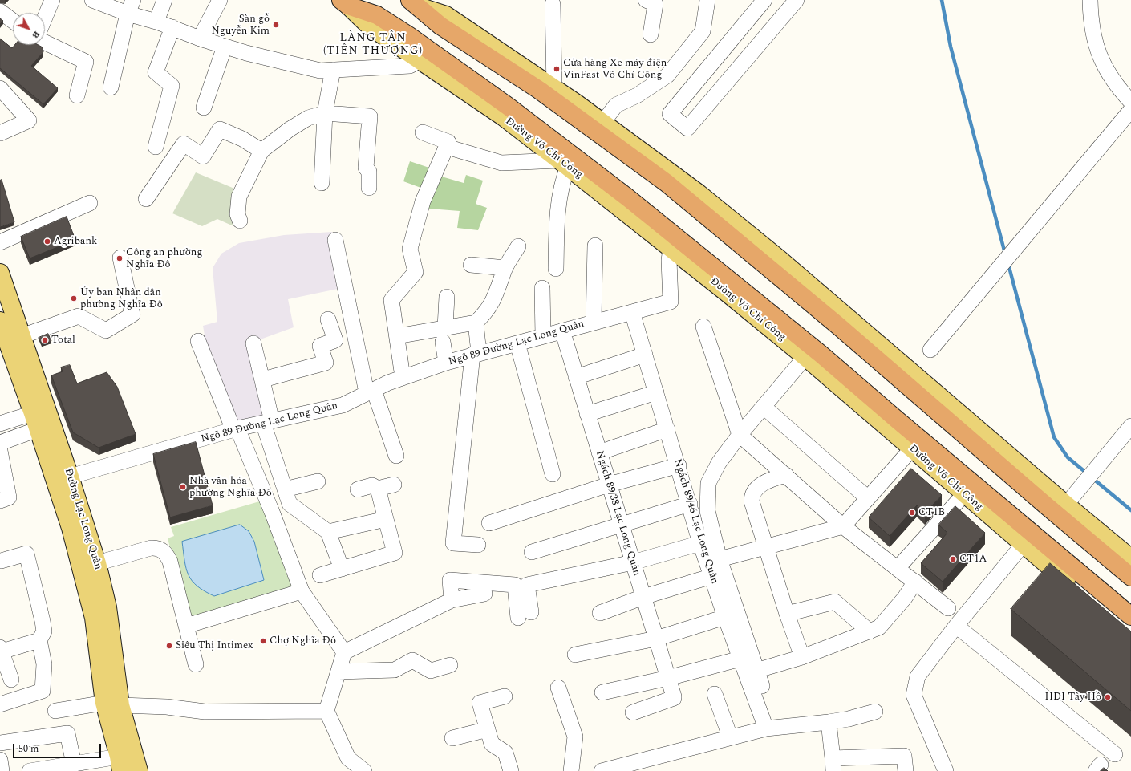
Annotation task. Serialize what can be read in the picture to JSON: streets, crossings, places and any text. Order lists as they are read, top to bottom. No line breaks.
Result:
{"streets":{"highway":["Đường Võ Chí Công"],"main road":["Đường Lạc Long Quân"],"street":["Ngõ 89 Đường Lạc Long Quân","Ngách 89/38 Lạc Long Quân","Ngách 89/46 Lạc Long Quân"]},"crossings":[["Đường Võ Chí Công","Ngõ 89 Đường Lạc Long Quân"],["Ngõ 89 Đường Lạc Long Quân","Ngách 89/38 Lạc Long Quân"],["Ngõ 89 Đường Lạc Long Quân","Đường Lạc Long Quân"],["Ngõ 89 Đường Lạc Long Quân","Ngách 89/46 Lạc Long Quân"]],"districts":["LÀNG TÂN (TIÊN THƯỢNG)"],"places":["Sàn gỗ Nguyễn Kim","Cửa hàng Xe máy điện VinFast Võ Chí Công","Agribank","Công an phường Nghĩa Đô","Ủy ban Nhân dân phường Nghĩa Đô","Total","Nhà văn hóa phường Nghĩa Đô","CT1B","CT1A","Chợ Nghĩa Đô","Siêu Thị Intimex","HDI Tây Hồ"],"scale_bar":"50 m","north":"bottom right"}
